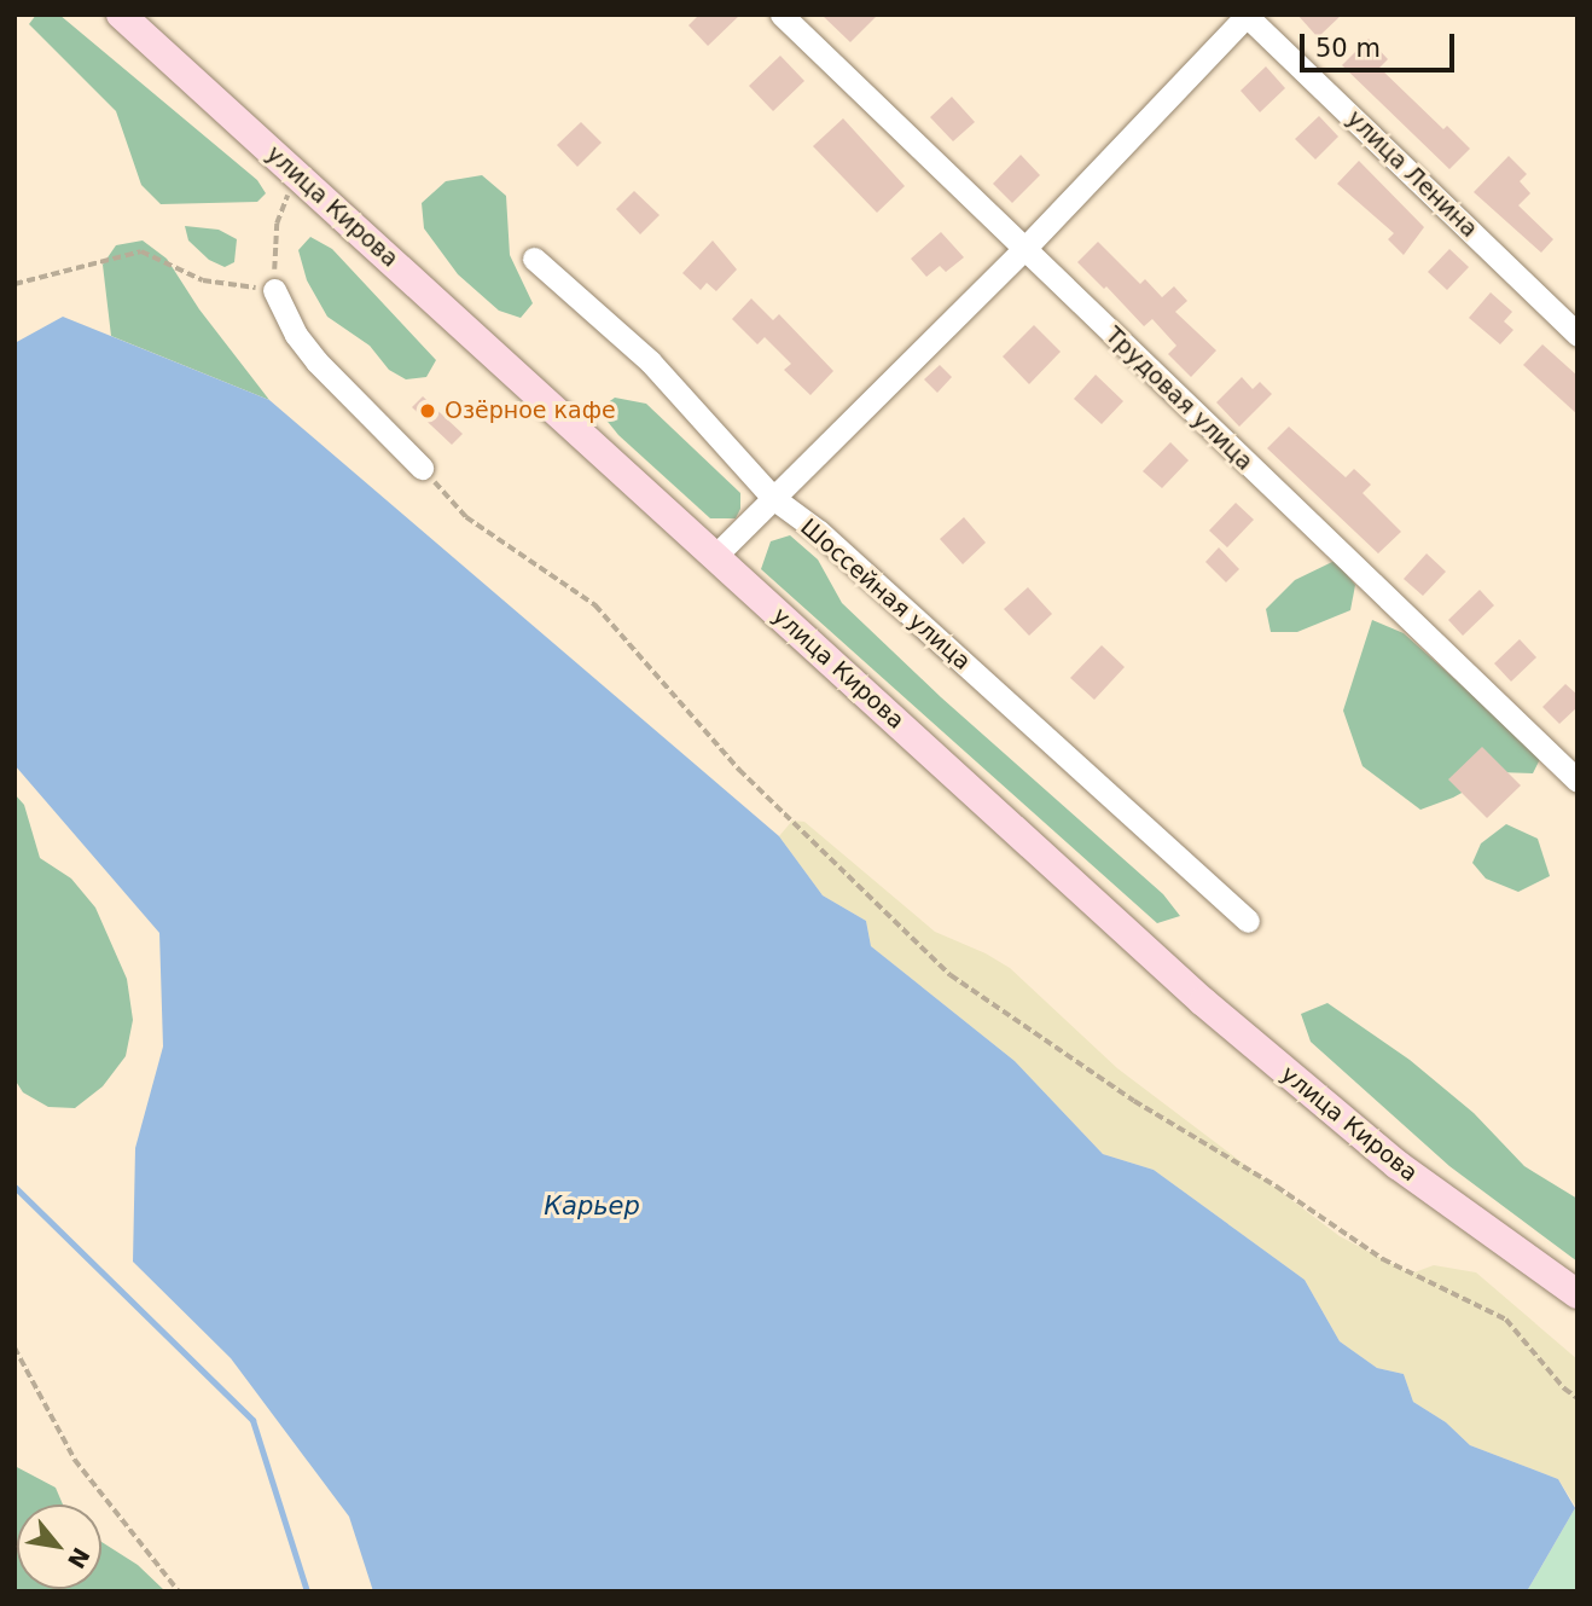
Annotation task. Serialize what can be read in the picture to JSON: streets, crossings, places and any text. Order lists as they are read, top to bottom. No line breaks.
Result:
{"streets":{"main road":["улица Кирова"],"street":["улица Ленина","Трудовая улица","Шоссейная улица"]},"water":["Карьер"],"places":["Озёрное кафе"],"scale_bar":"50 m","north":"bottom right"}
